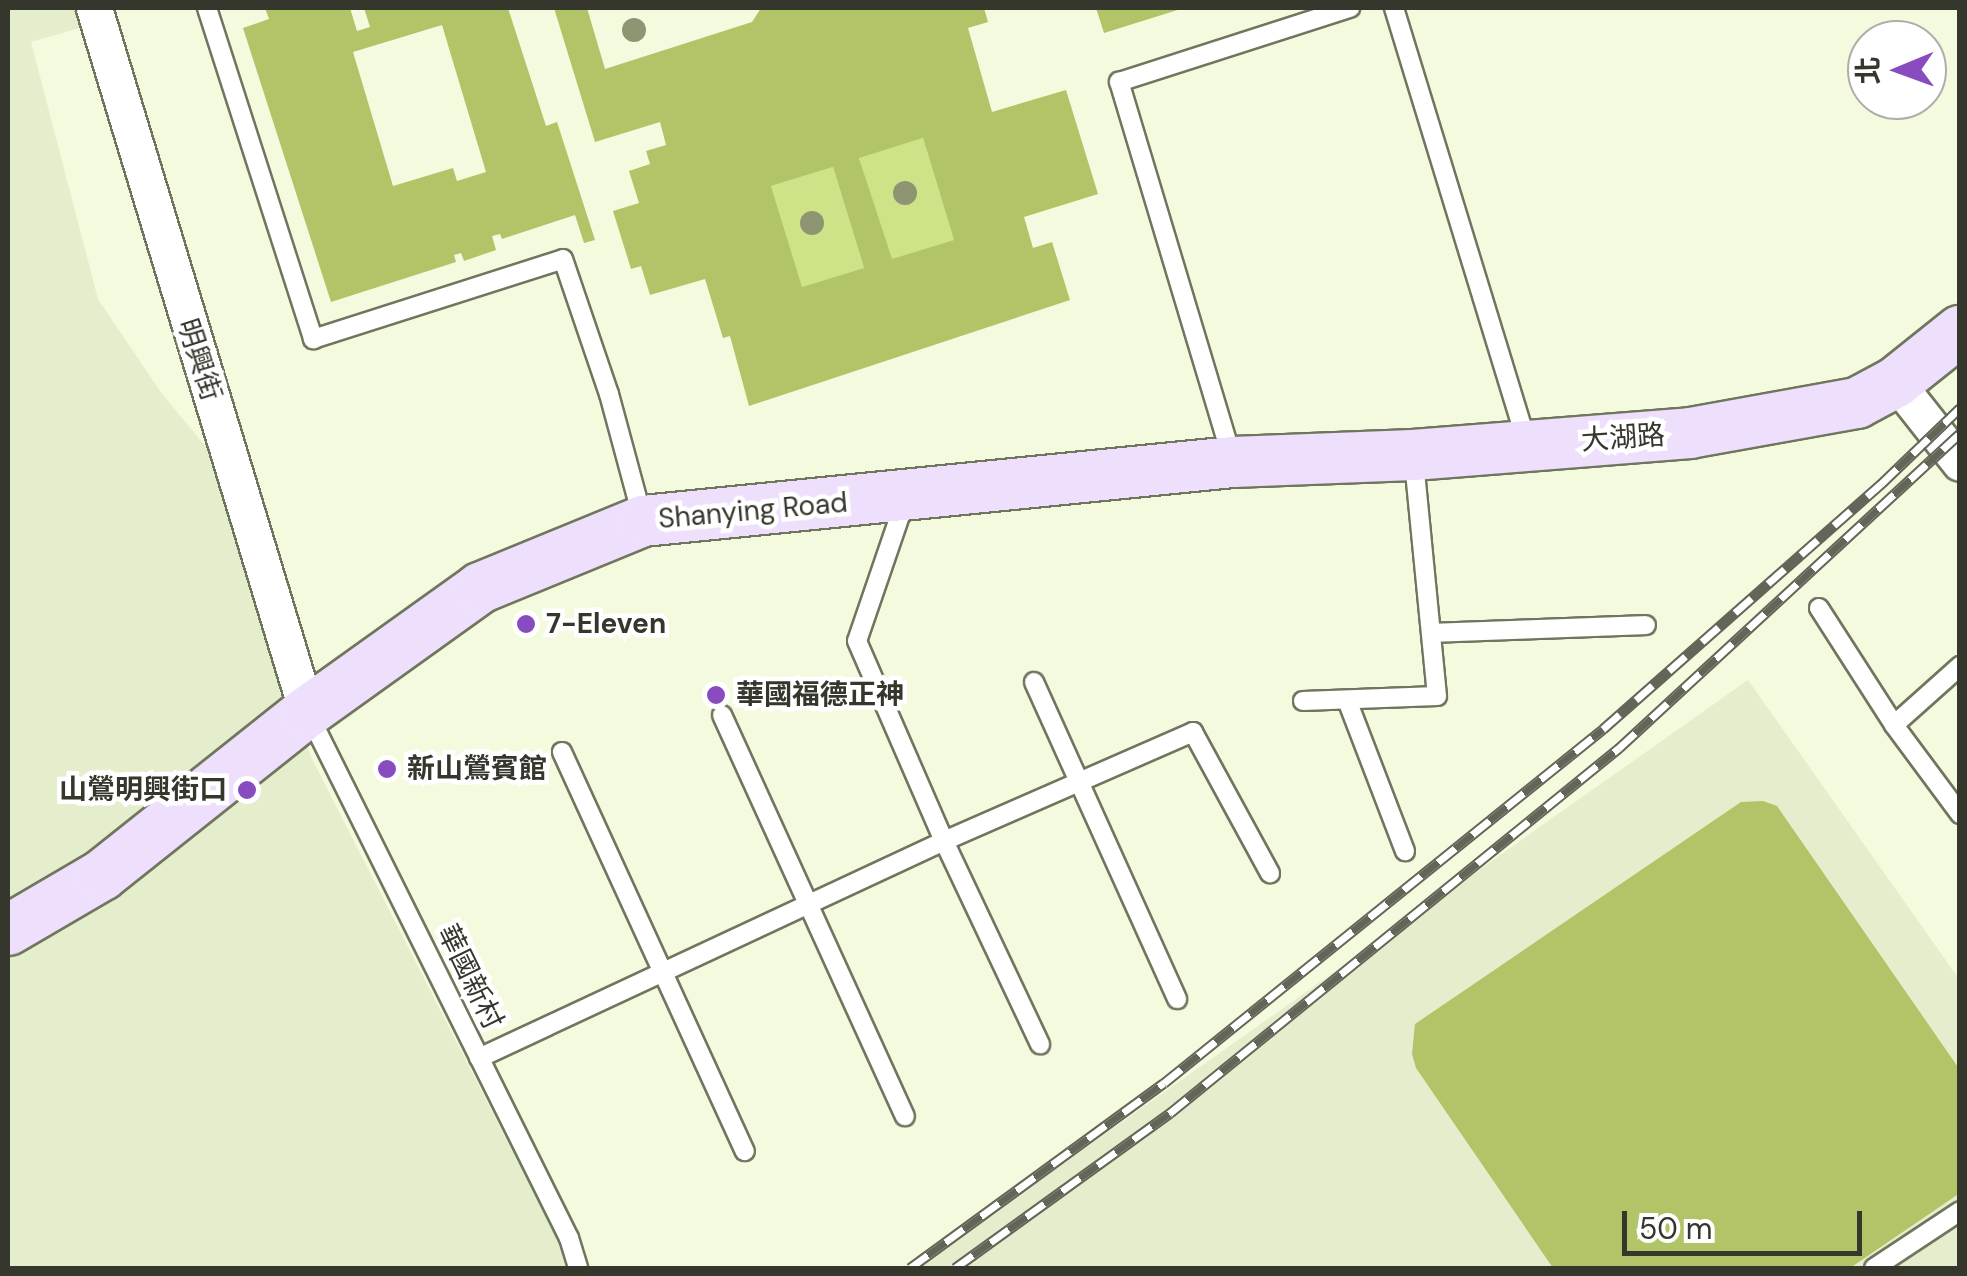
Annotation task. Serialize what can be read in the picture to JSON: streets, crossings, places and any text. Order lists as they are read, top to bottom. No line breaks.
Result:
{"streets":{"street":["明興街","大湖路","Shanying Road"],"lane":["華國新村"]},"crossings":[["明興街","Shanying Road"],["明興街","華國新村"],["大湖路","Shanying Road"],["Shanying Road","華國新村"]],"places":["7-Eleven","華國福德正神","新山鶯賓館","山鶯明興街口"],"scale_bar":"50 m","north":"left"}
